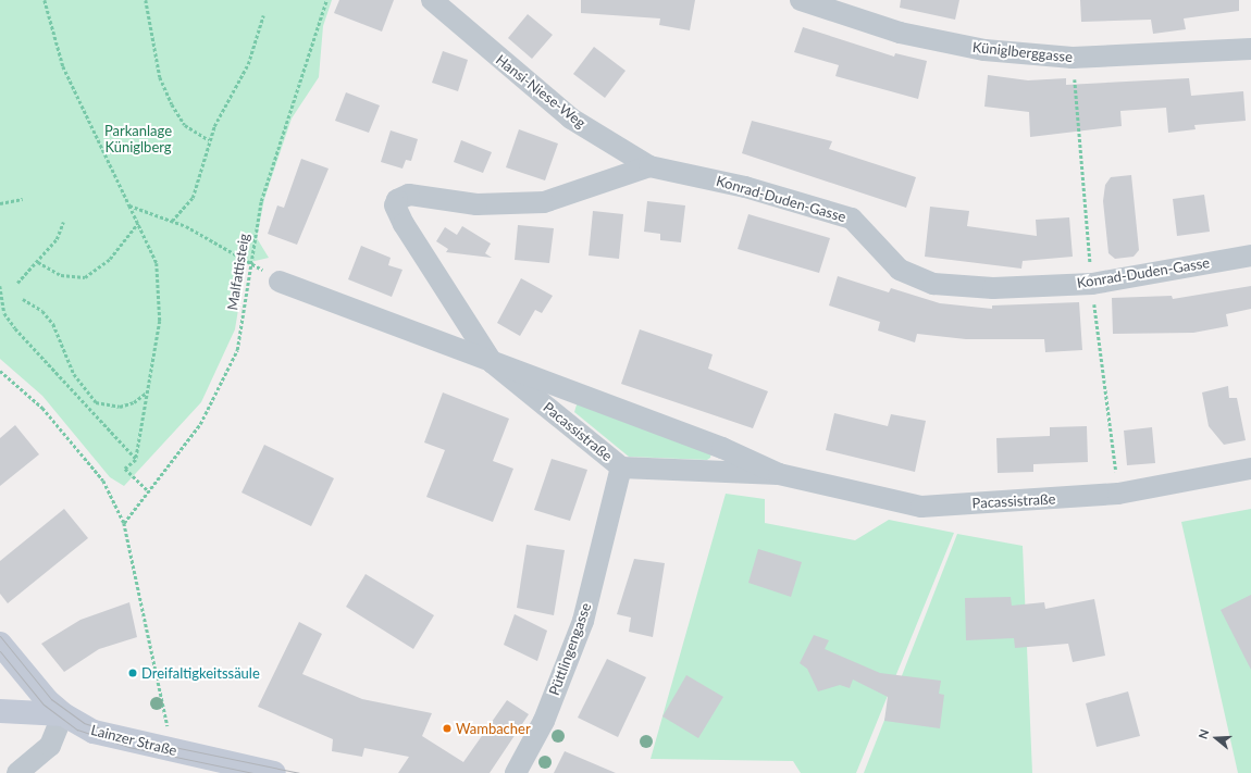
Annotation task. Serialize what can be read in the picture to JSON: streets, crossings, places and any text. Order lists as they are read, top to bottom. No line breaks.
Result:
{"streets":{"main road":["Lainzer Straße"],"street":["Küniglberggasse","Hansi-Niese-Weg","Konrad-Duden-Gasse","Pacassistraße","Püttlingengasse"],"path":["Malfattisteig"]},"crossings":[["Hansi-Niese-Weg","Konrad-Duden-Gasse"],["Pacassistraße","Püttlingengasse"]],"parks":["Parkanlage Küniglberg"],"places":["Dreifaltigkeitssäule","Wambacher"],"north":"left"}
